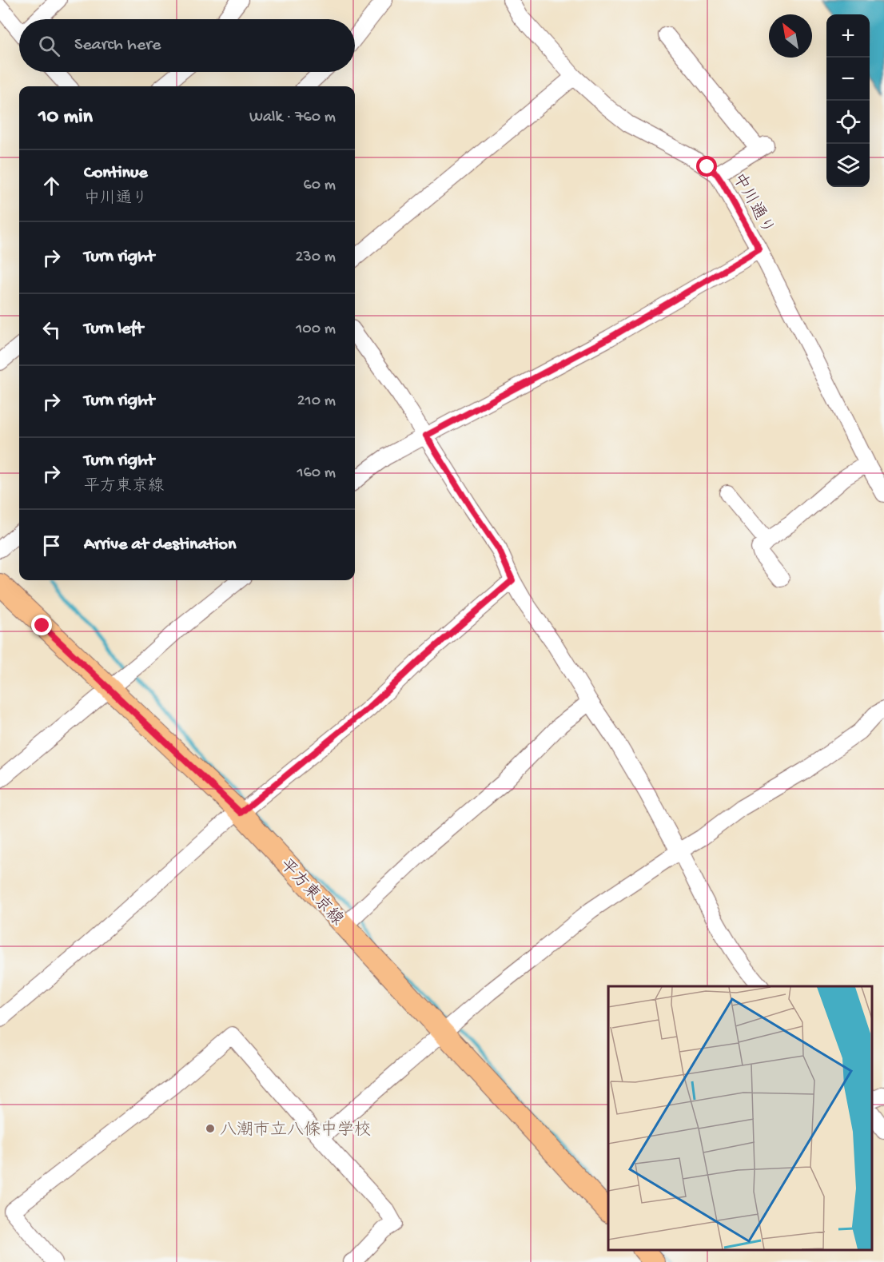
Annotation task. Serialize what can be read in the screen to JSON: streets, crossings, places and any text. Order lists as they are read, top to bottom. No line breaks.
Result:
{"streets":{"main road":["平方東京線"],"street":["中川通り"]},"places":["八潮市立八條中学校"],"north":"top left","page":{"map_buttons":["+","−"],"search":"Search here","heading":["10 min","Walk · 760 m"],"list":[["Continue","中川通り","60 m"],["Turn right","230 m"],["Turn left","100 m"],["Turn right","210 m"],["Turn right","平方東京線","160 m"],"Arrive at destination"]}}
